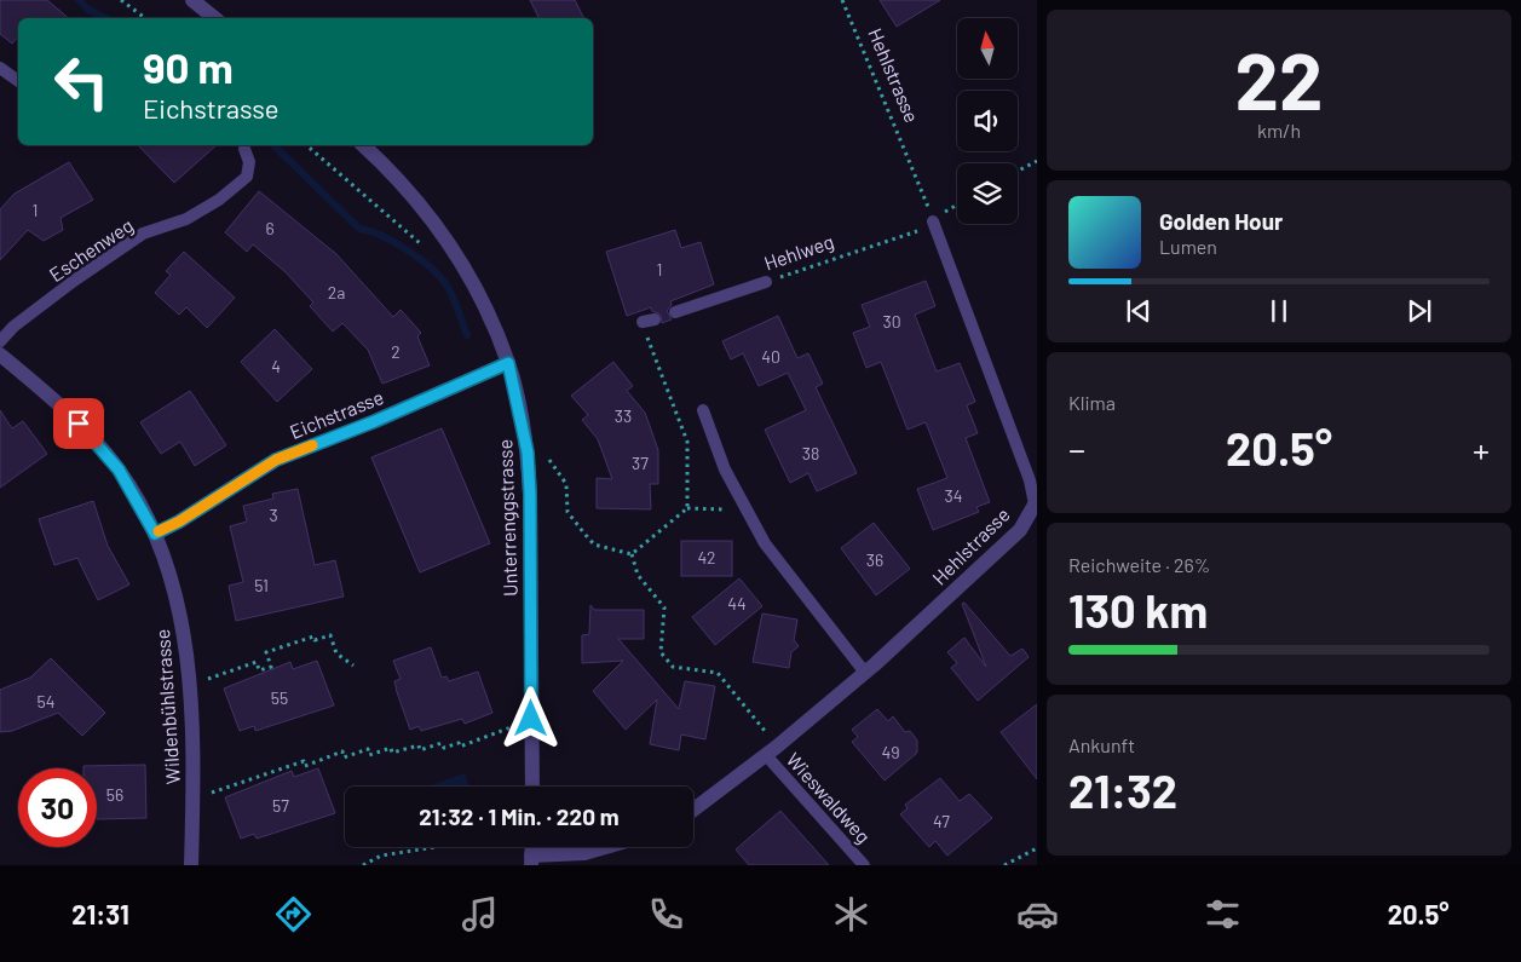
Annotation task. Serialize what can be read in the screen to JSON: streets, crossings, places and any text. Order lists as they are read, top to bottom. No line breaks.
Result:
{"streets":{"street":["Hehlstrasse","Eichstrasse","Unterrenggstrasse","Wildenbühlstrasse"],"lane":["Eschenweg","Hehlweg","Wieswaldweg"]},"crossings":[["Hehlstrasse","Hehlweg"],["Hehlstrasse","Wieswaldweg"],["Eichstrasse","Unterrenggstrasse"],["Eichstrasse","Wildenbühlstrasse"]],"house_numbers":["1","6","1","2a","30","2","40","4","33","38","37","34","3","42","36","51","44","55","54","49","56","57","47"],"north":"top","page":{"tile":[["22","km/h"],"Klima",["Reichweite · 26%","130 km"],["Ankunft","21:32"]],"turn":["90 m","Eichstrasse"],"song":["Golden Hour","Lumen"],"heat":["−","20.5°","+"],"limit":"30","trip":"21:32 · 1 Min. · 220 m","tabs":["21:31","20.5°"]}}
